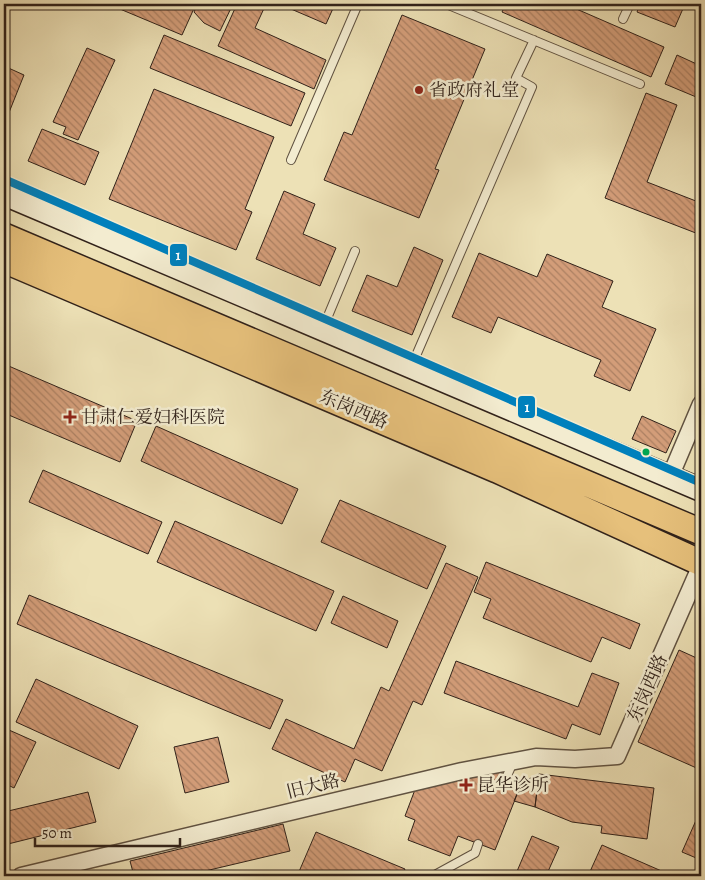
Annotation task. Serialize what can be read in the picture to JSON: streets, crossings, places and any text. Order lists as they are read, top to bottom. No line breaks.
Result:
{"streets":{"main road":["东岗西路"],"street":["旧大路"]},"crossings":[["东岗西路","旧大路"]],"places":{"other":["省政府礼堂"],"health":["甘肃仁爱妇科医院","昆华诊所"]},"lines":["transit line 1"],"scale_bar":"50 m"}
